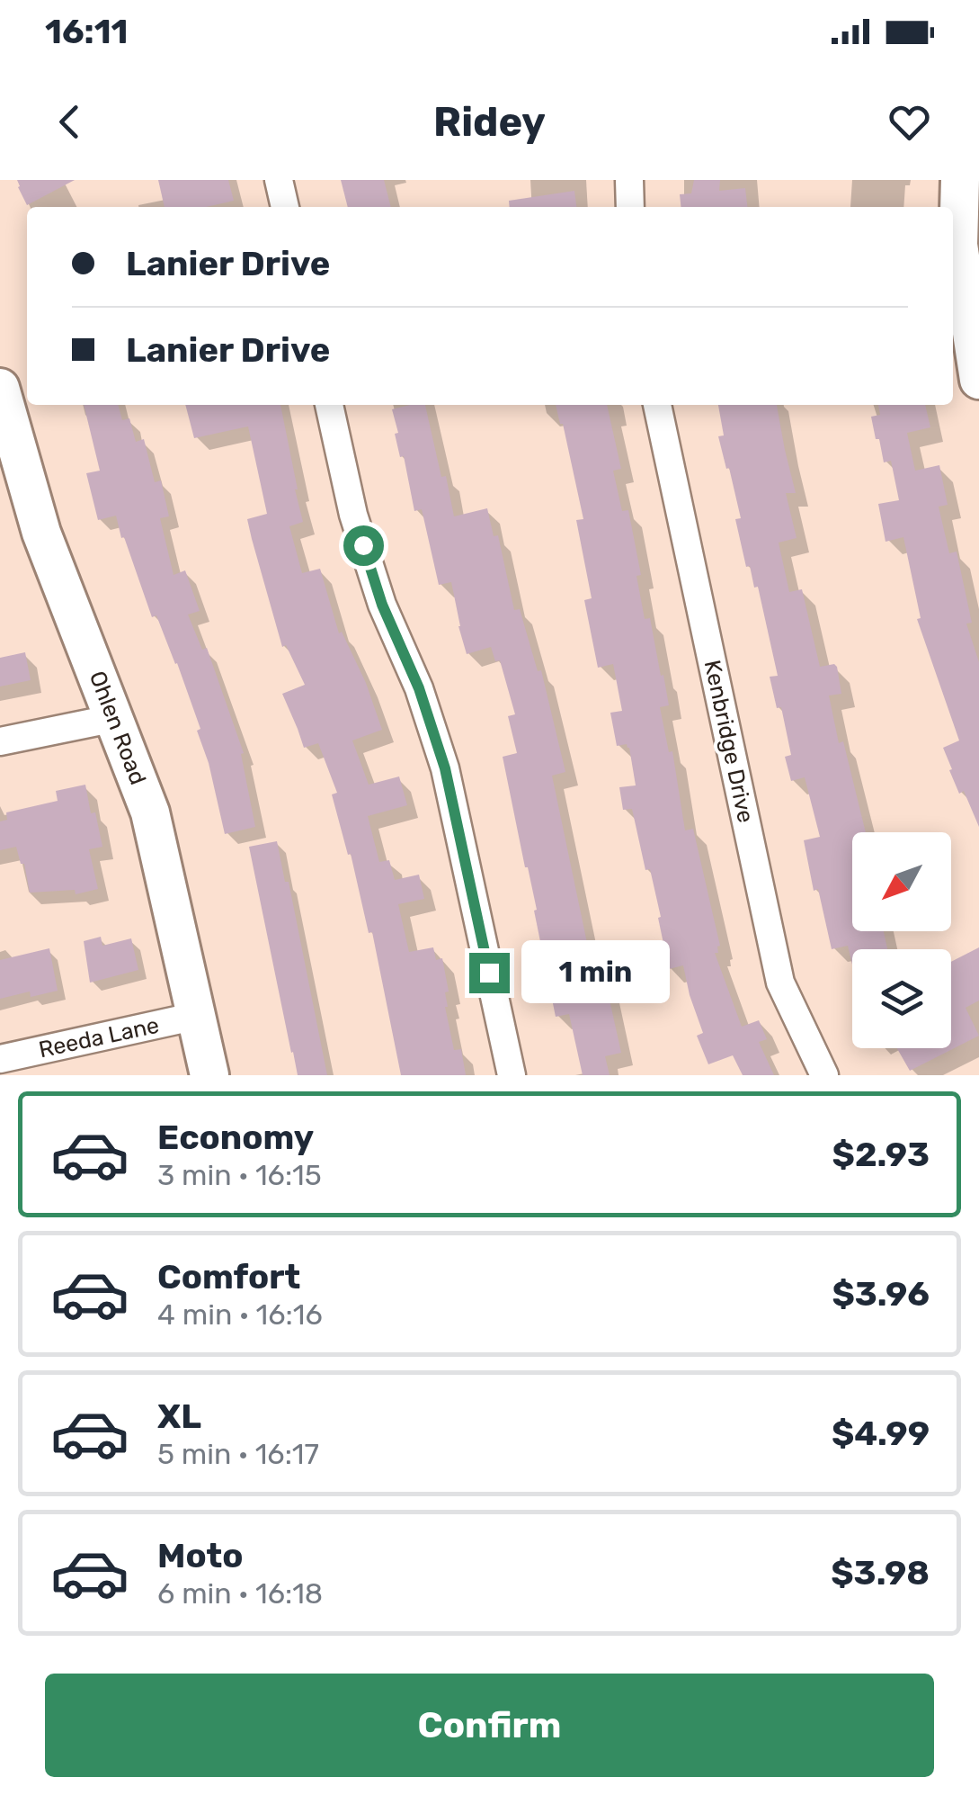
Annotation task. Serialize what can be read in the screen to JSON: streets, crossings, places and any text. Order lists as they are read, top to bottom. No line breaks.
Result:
{"streets":{"street":["Ohlen Road","Kenbridge Drive","Reeda Lane"]},"crossings":[["Ohlen Road","Reeda Lane"]],"north":"bottom left","page":{"status":"16:11","header":"Ridey","banner":["Lanier Drive","Lanier Drive"],"bubble":"1 min","list":[{"name":"Economy","note":"3 min · 16:15","value":"$2.93"},{"name":"Comfort","note":"4 min · 16:16","value":"$3.96"},{"name":"XL","note":"5 min · 16:17","value":"$4.99"},{"name":"Moto","note":"6 min · 16:18","value":"$3.98"}],"buttons":"Confirm"}}
